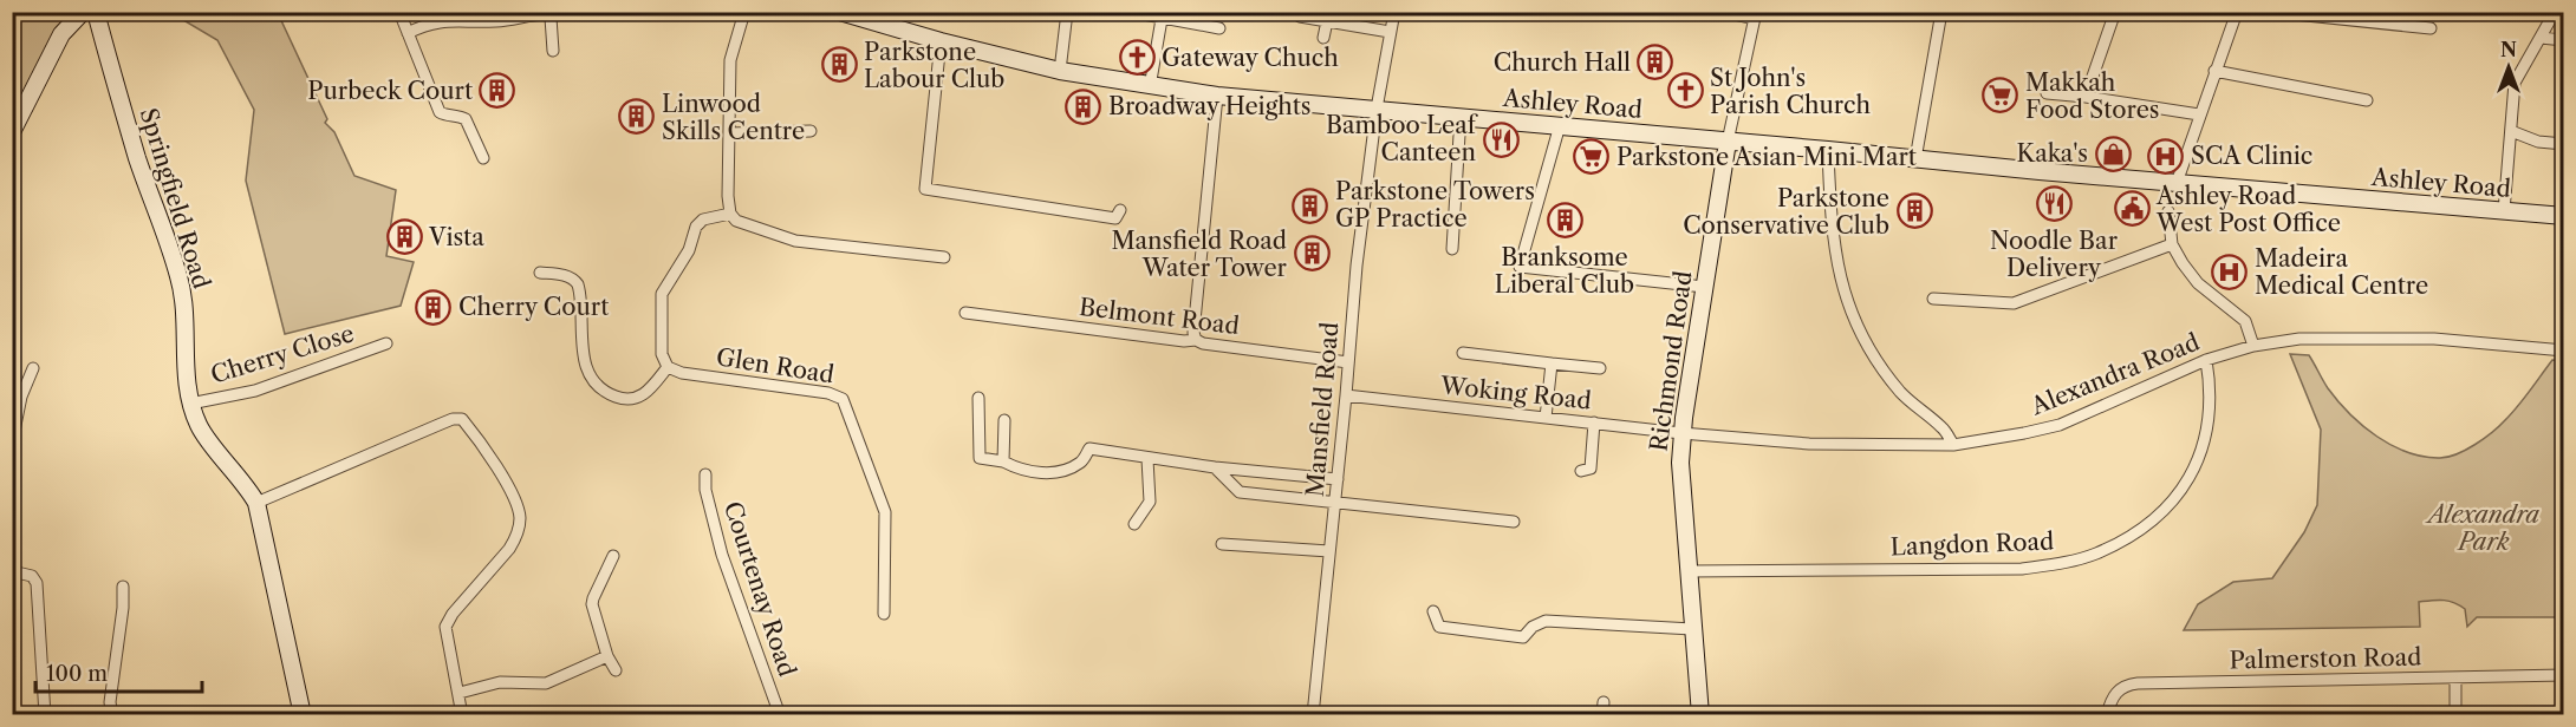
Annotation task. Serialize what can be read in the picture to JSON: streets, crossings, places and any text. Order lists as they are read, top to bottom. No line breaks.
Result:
{"streets":{"main road":["Ashley Road","Springfield Road","Richmond Road"],"street":["Belmont Road","Cherry Close","Glen Road","Alexandra Road","Woking Road","Mansfield Road","Langdon Road","Courtenay Road","Palmerston Road"]},"crossings":[["Ashley Road","Richmond Road"],["Ashley Road","Mansfield Road"],["Springfield Road","Cherry Close"],["Belmont Road","Mansfield Road"],["Richmond Road","Alexandra Road"],["Richmond Road","Woking Road"],["Richmond Road","Langdon Road"],["Alexandra Road","Woking Road"],["Alexandra Road","Langdon Road"],["Woking Road","Mansfield Road"]],"parks":["Alexandra Park"],"places":{"church":["Gateway Chuch","St John's Parish Church"],"building":["Church Hall","Parkstone Labour Club","Purbeck Court","Broadway Heights","Linwood Skills Centre","Parkstone Towers GP Practice","Parkstone Conservative Club","Branksome Liberal Club","Vista","Mansfield Road Water Tower","Cherry Court"],"supermarket":["Makkah Food Stores","Parkstone Asian Mini Mart"],"restaurant":["Bamboo Leaf Canteen","Noodle Bar Delivery"],"shop":["Kaka's"],"hospital":["SCA Clinic","Madeira Medical Centre"],"public building":["Ashley Road West Post Office"]},"scale_bar":"100 m","north":"top"}
